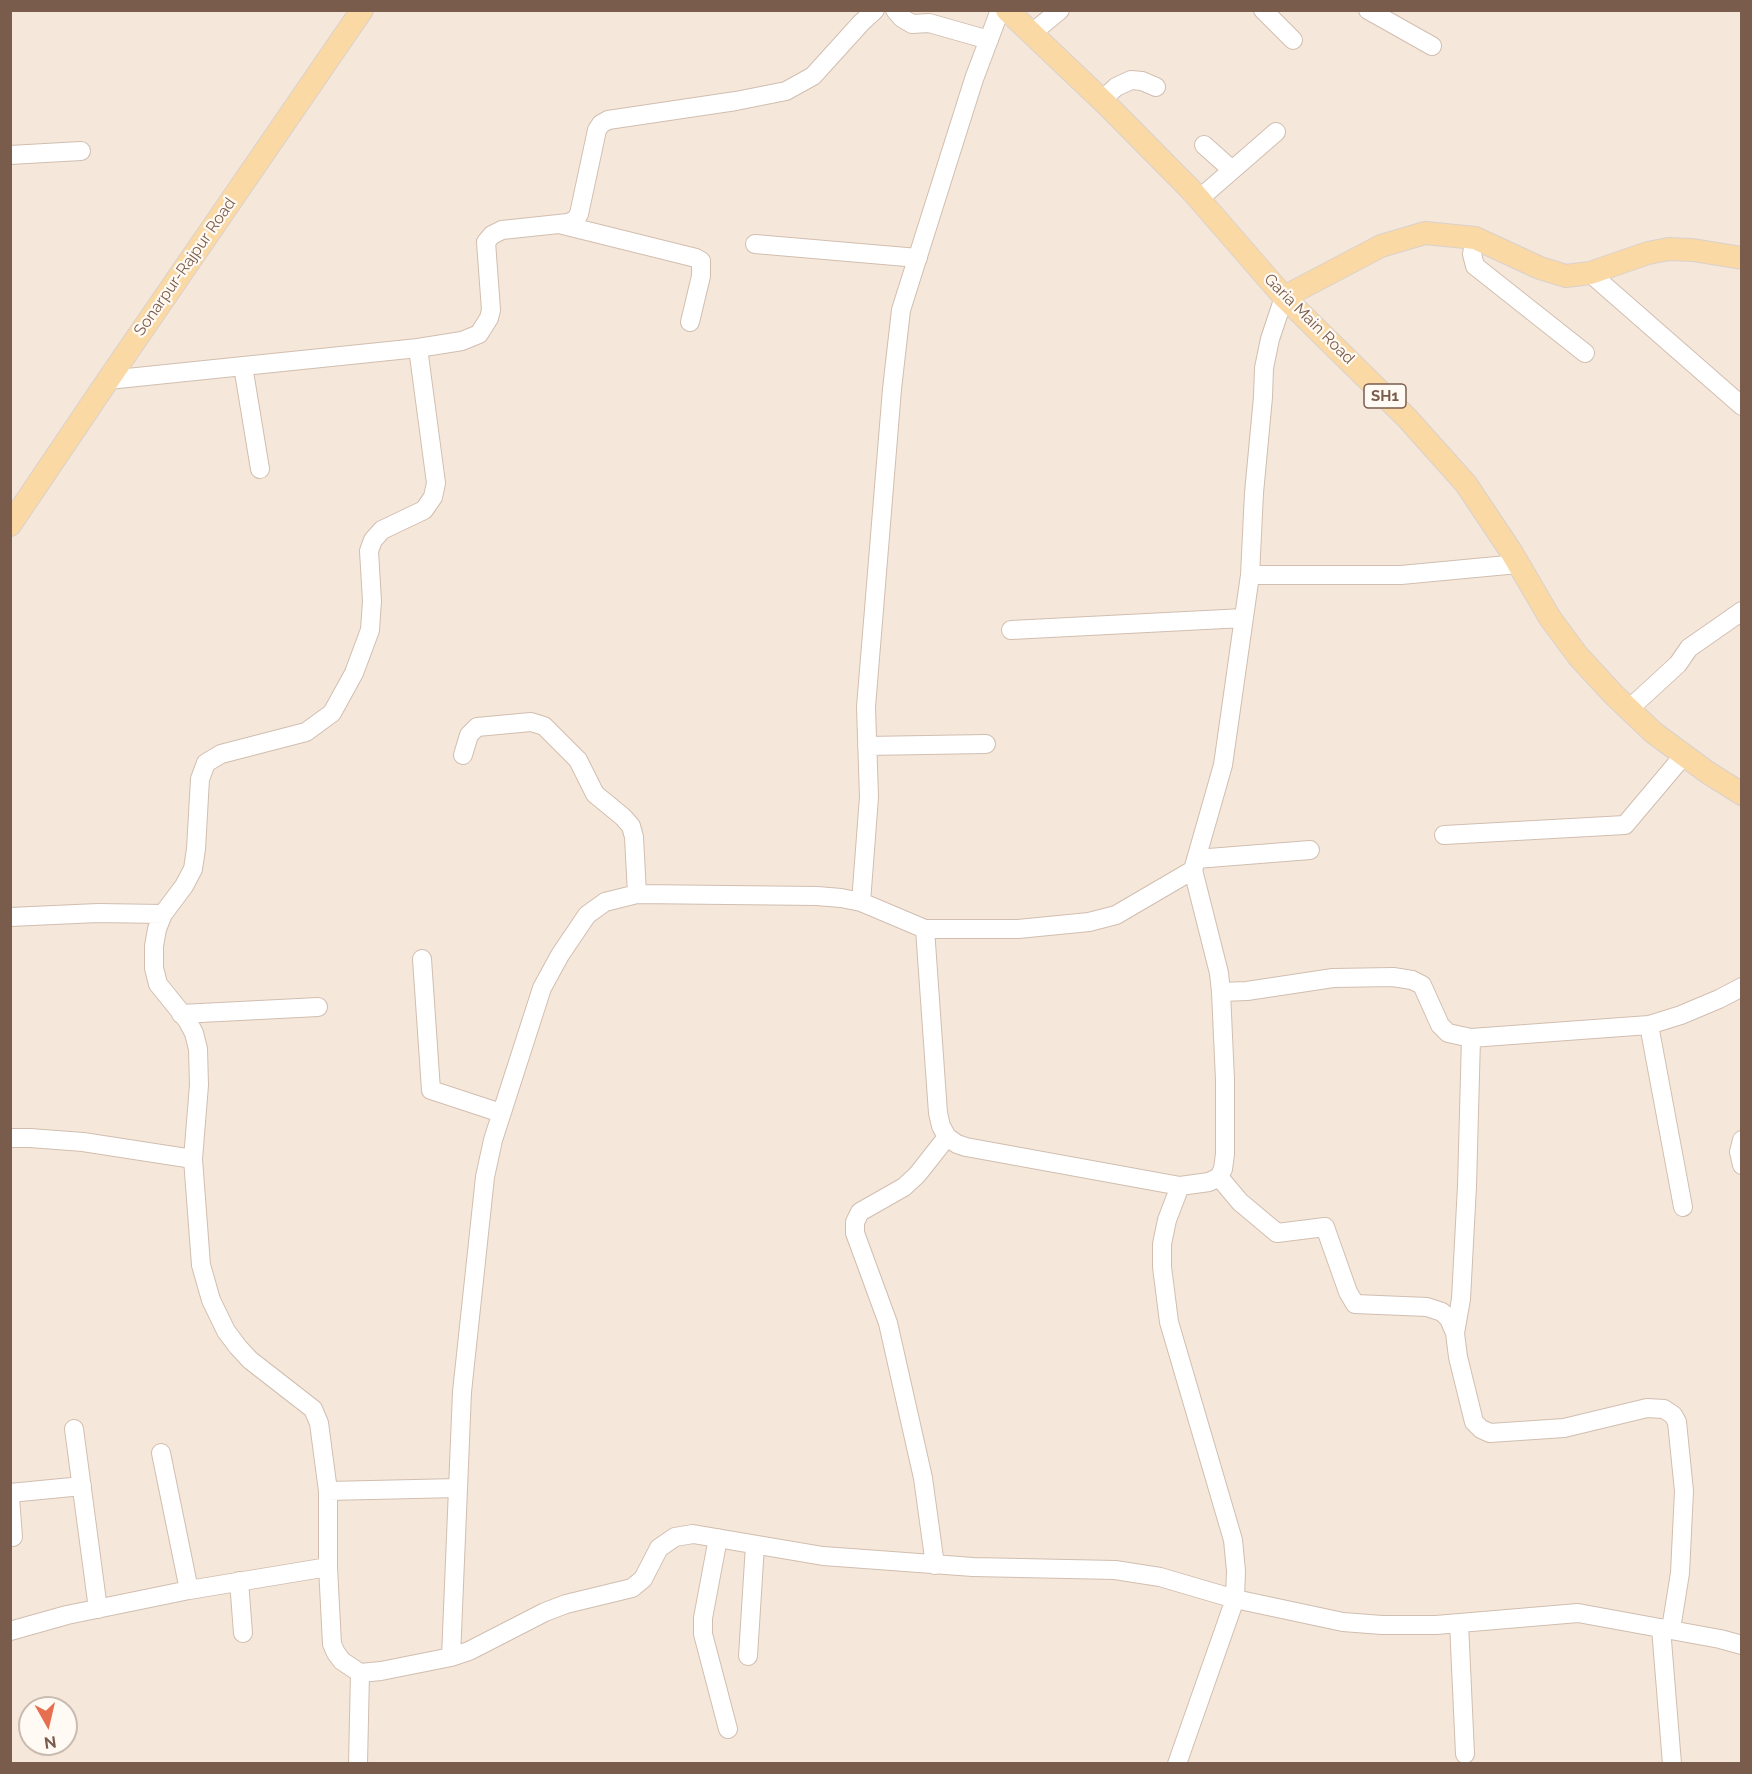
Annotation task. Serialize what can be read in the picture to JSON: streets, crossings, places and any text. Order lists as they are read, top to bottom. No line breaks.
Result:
{"streets":{"main road":["Sonarpur-Rajpur Road","Garia Main Road","SH1"]},"north":"bottom"}
